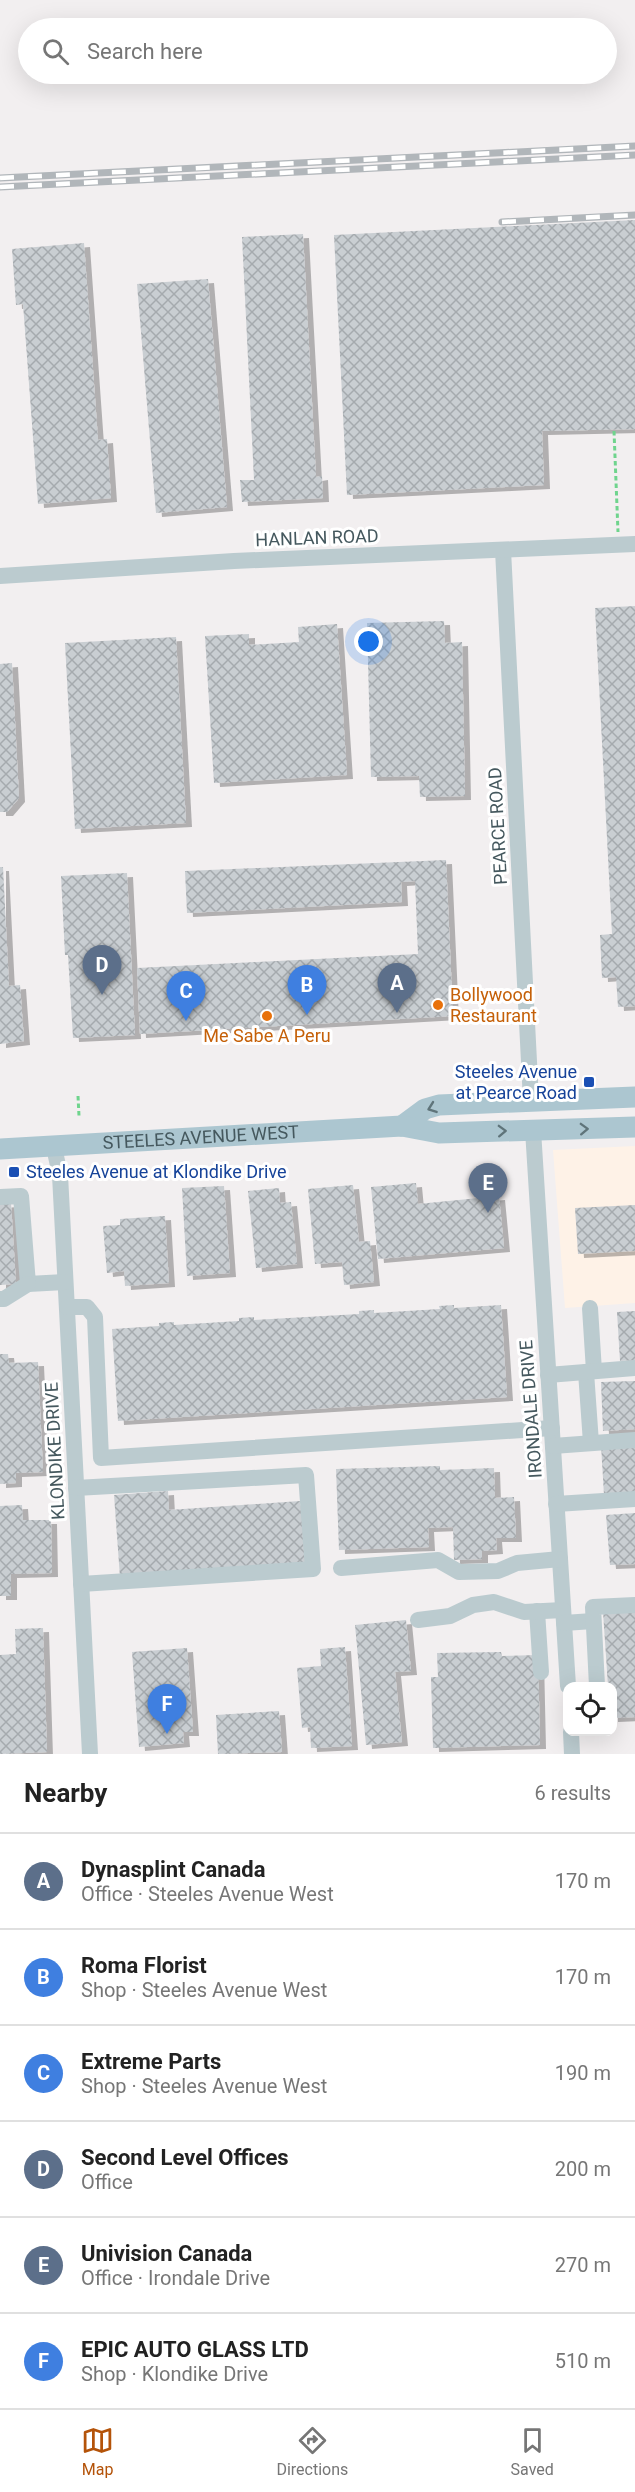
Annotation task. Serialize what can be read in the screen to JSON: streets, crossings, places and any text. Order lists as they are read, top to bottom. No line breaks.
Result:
{"streets":{"main road":["STEELES AVENUE WEST"],"street":["HANLAN ROAD","PEARCE ROAD","IRONDALE DRIVE","KLONDIKE DRIVE"]},"crossings":[["HANLAN ROAD","PEARCE ROAD"],["STEELES AVENUE WEST","IRONDALE DRIVE"],["STEELES AVENUE WEST","KLONDIKE DRIVE"]],"places":{"other":["Bollywood Restaurant","Me Sabe A Peru"],"transit":["Steeles Avenue at Pearce Road","Steeles Avenue at Klondike Drive"]},"page":{"search":"Search here","pins":["D","A","B","C","E","F"],"heading":["Nearby","6 results"],"list":[{"mark":"A","name":"Dynasplint Canada","note":"Office · Steeles Avenue West","value":"170 m"},{"mark":"B","name":"Roma Florist","note":"Shop · Steeles Avenue West","value":"170 m"},{"mark":"C","name":"Extreme Parts","note":"Shop · Steeles Avenue West","value":"190 m"},{"mark":"D","name":"Second Level Offices","note":"Office","value":"200 m"},{"mark":"E","name":"Univision Canada","note":"Office · Irondale Drive","value":"270 m"},{"mark":"F","name":"EPIC AUTO GLASS LTD","note":"Shop · Klondike Drive","value":"510 m"}],"nav":["Map","Directions","Saved"]}}
